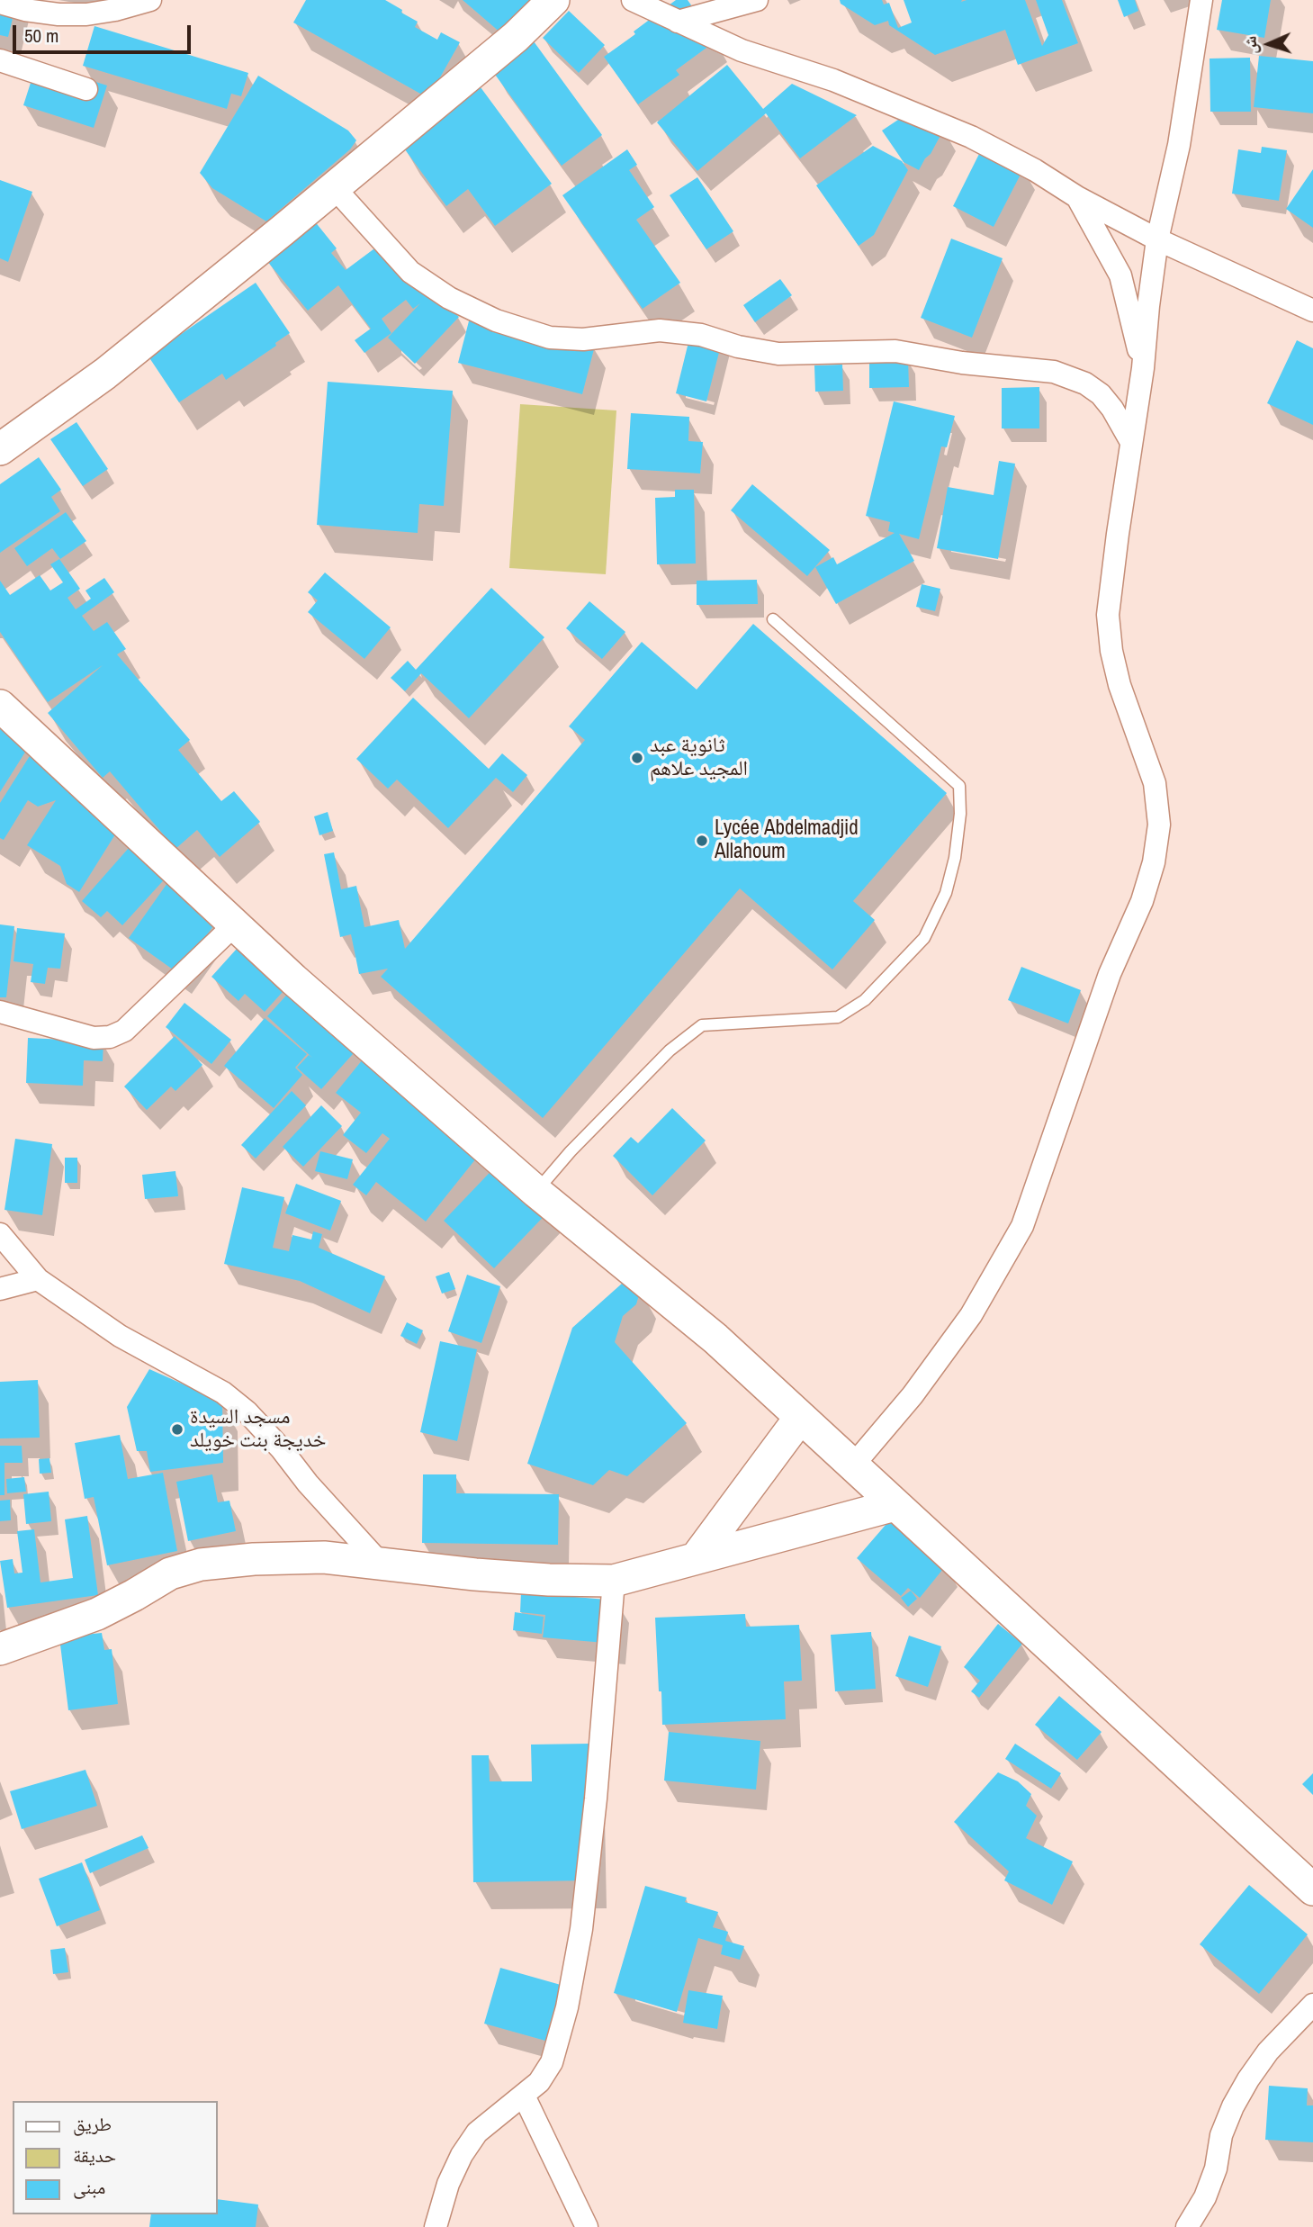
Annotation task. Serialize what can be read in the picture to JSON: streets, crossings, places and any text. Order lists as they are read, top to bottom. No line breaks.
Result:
{"places":["ثانوية عبد المجيد علاهم","Lycée Abdelmadjid Allahoum","مسجد السيدة خديجة بنت خويلد"],"legend":["طريق","حديقة","مبنى"],"scale_bar":"50 m","north":"left"}
